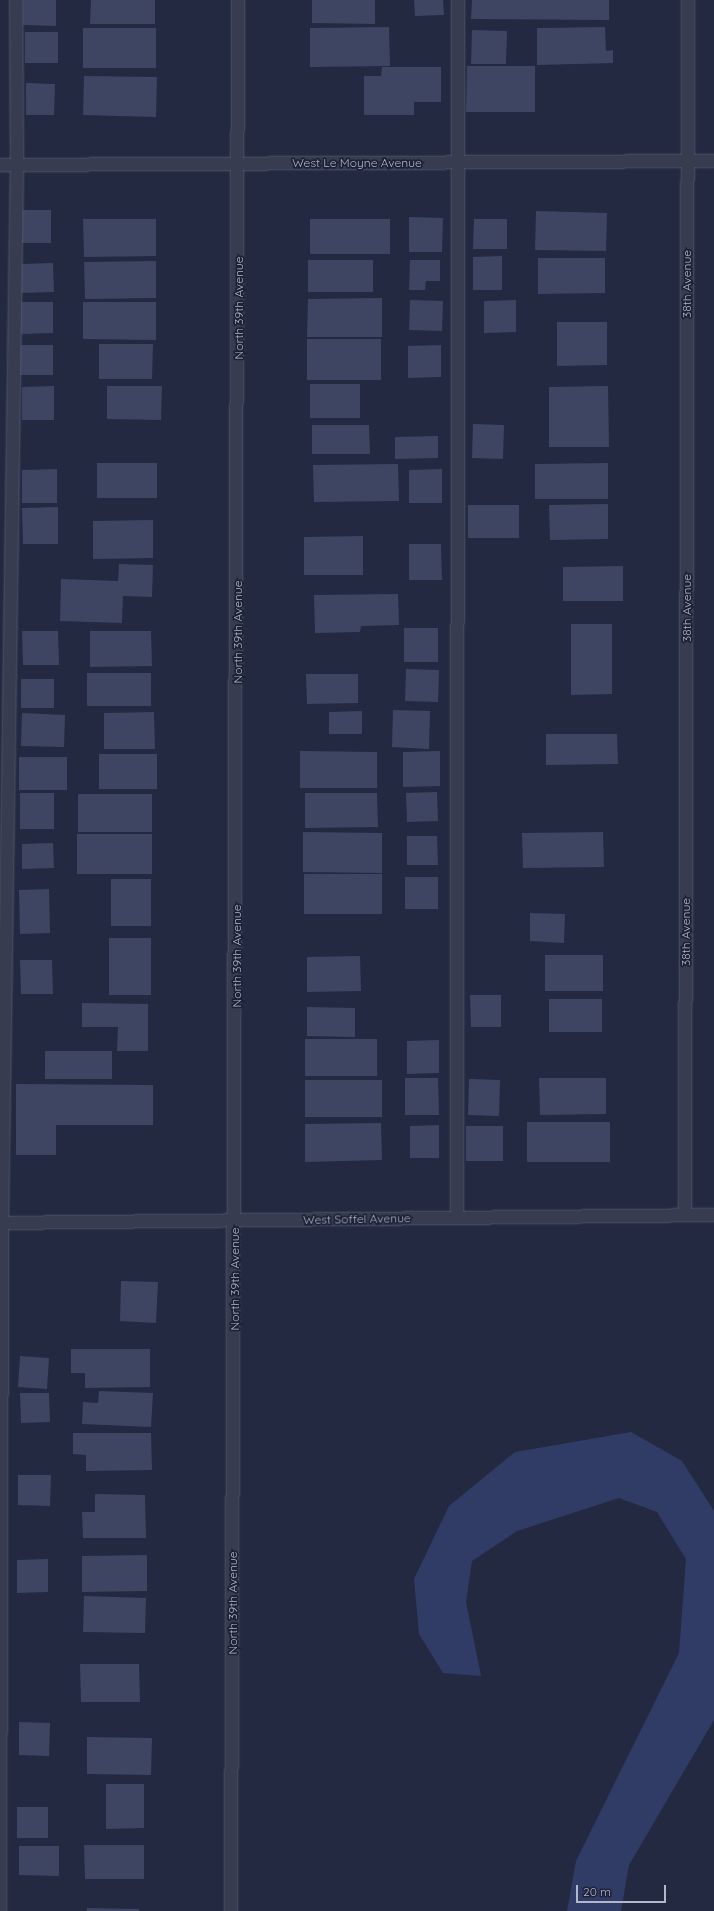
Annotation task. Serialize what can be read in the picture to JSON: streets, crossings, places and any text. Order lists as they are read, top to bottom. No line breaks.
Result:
{"streets":{"street":["West Le Moyne Avenue","38th Avenue","North 39th Avenue","West Soffel Avenue"]},"crossings":[["West Le Moyne Avenue","38th Avenue"],["West Le Moyne Avenue","North 39th Avenue"],["38th Avenue","West Soffel Avenue"],["North 39th Avenue","West Soffel Avenue"]],"scale_bar":"20 m"}
